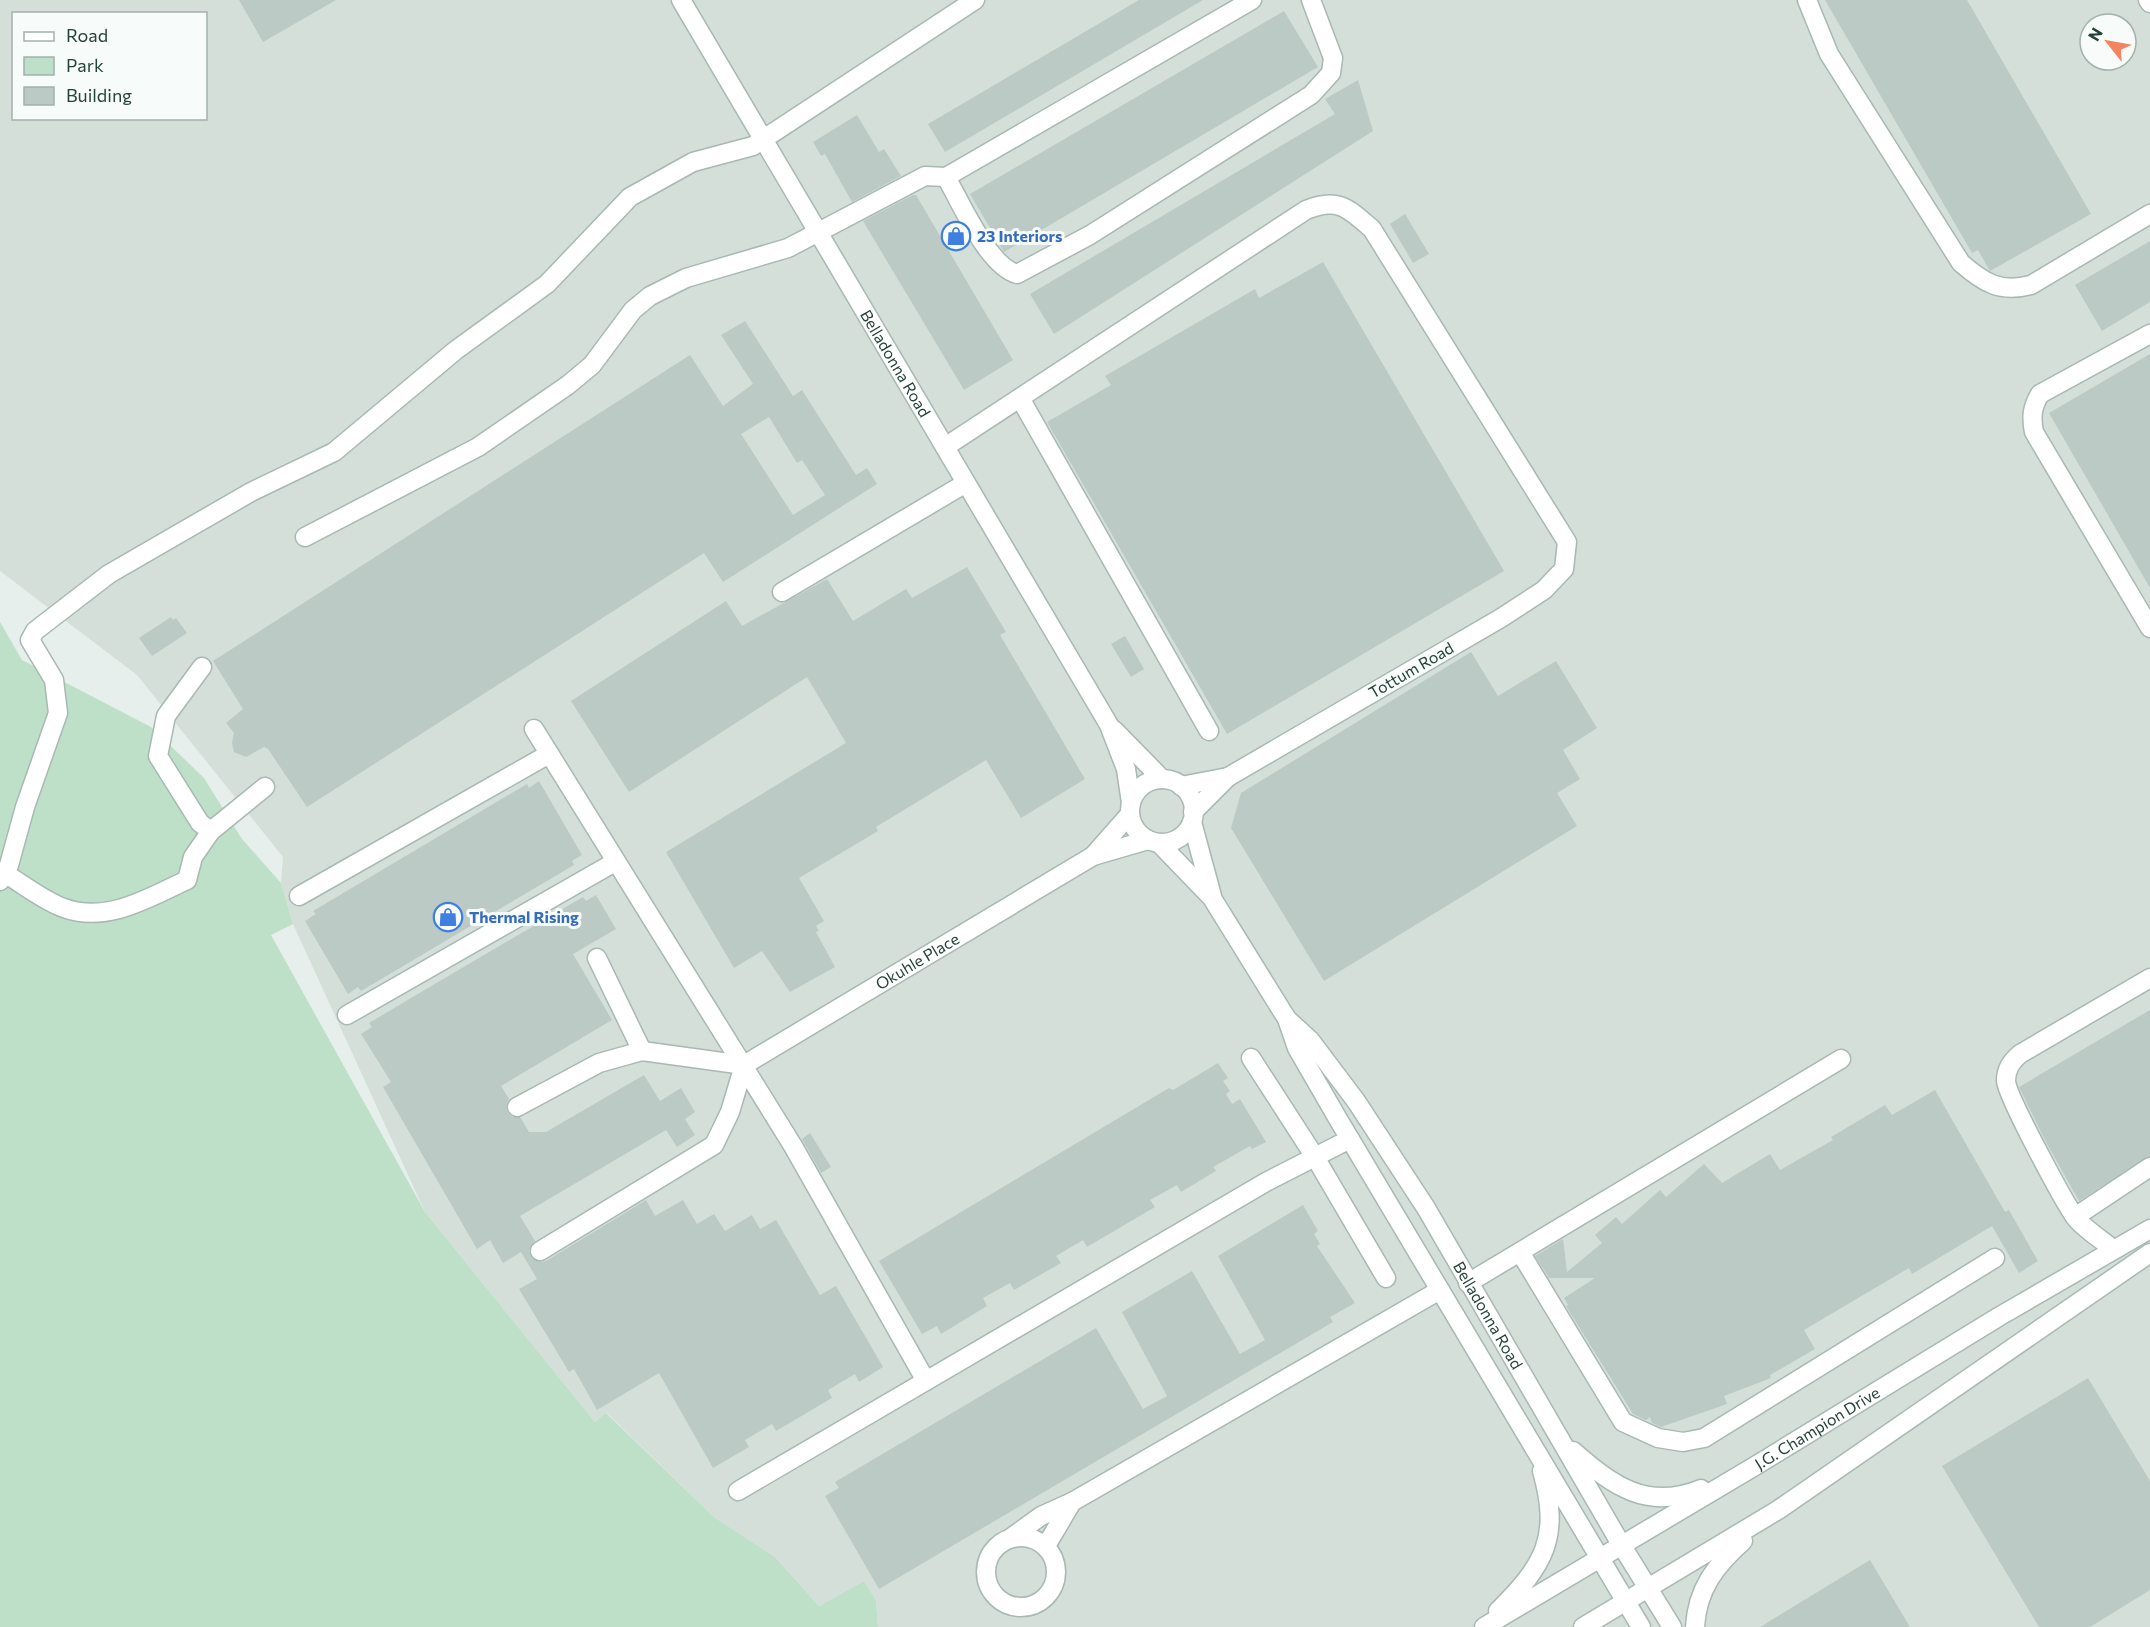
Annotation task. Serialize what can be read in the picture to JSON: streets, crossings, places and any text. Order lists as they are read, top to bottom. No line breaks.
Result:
{"streets":{"street":["Belladonna Road","Tottum Road","Okuhle Place","J.G. Champion Drive"]},"crossings":[["Belladonna Road","Tottum Road"],["Belladonna Road","Okuhle Place"],["Belladonna Road","J.G. Champion Drive"],["Tottum Road","Okuhle Place"]],"places":{"shop":["23 Interiors","Thermal Rising"]},"legend":["Road","Park","Building"],"north":"top left"}
